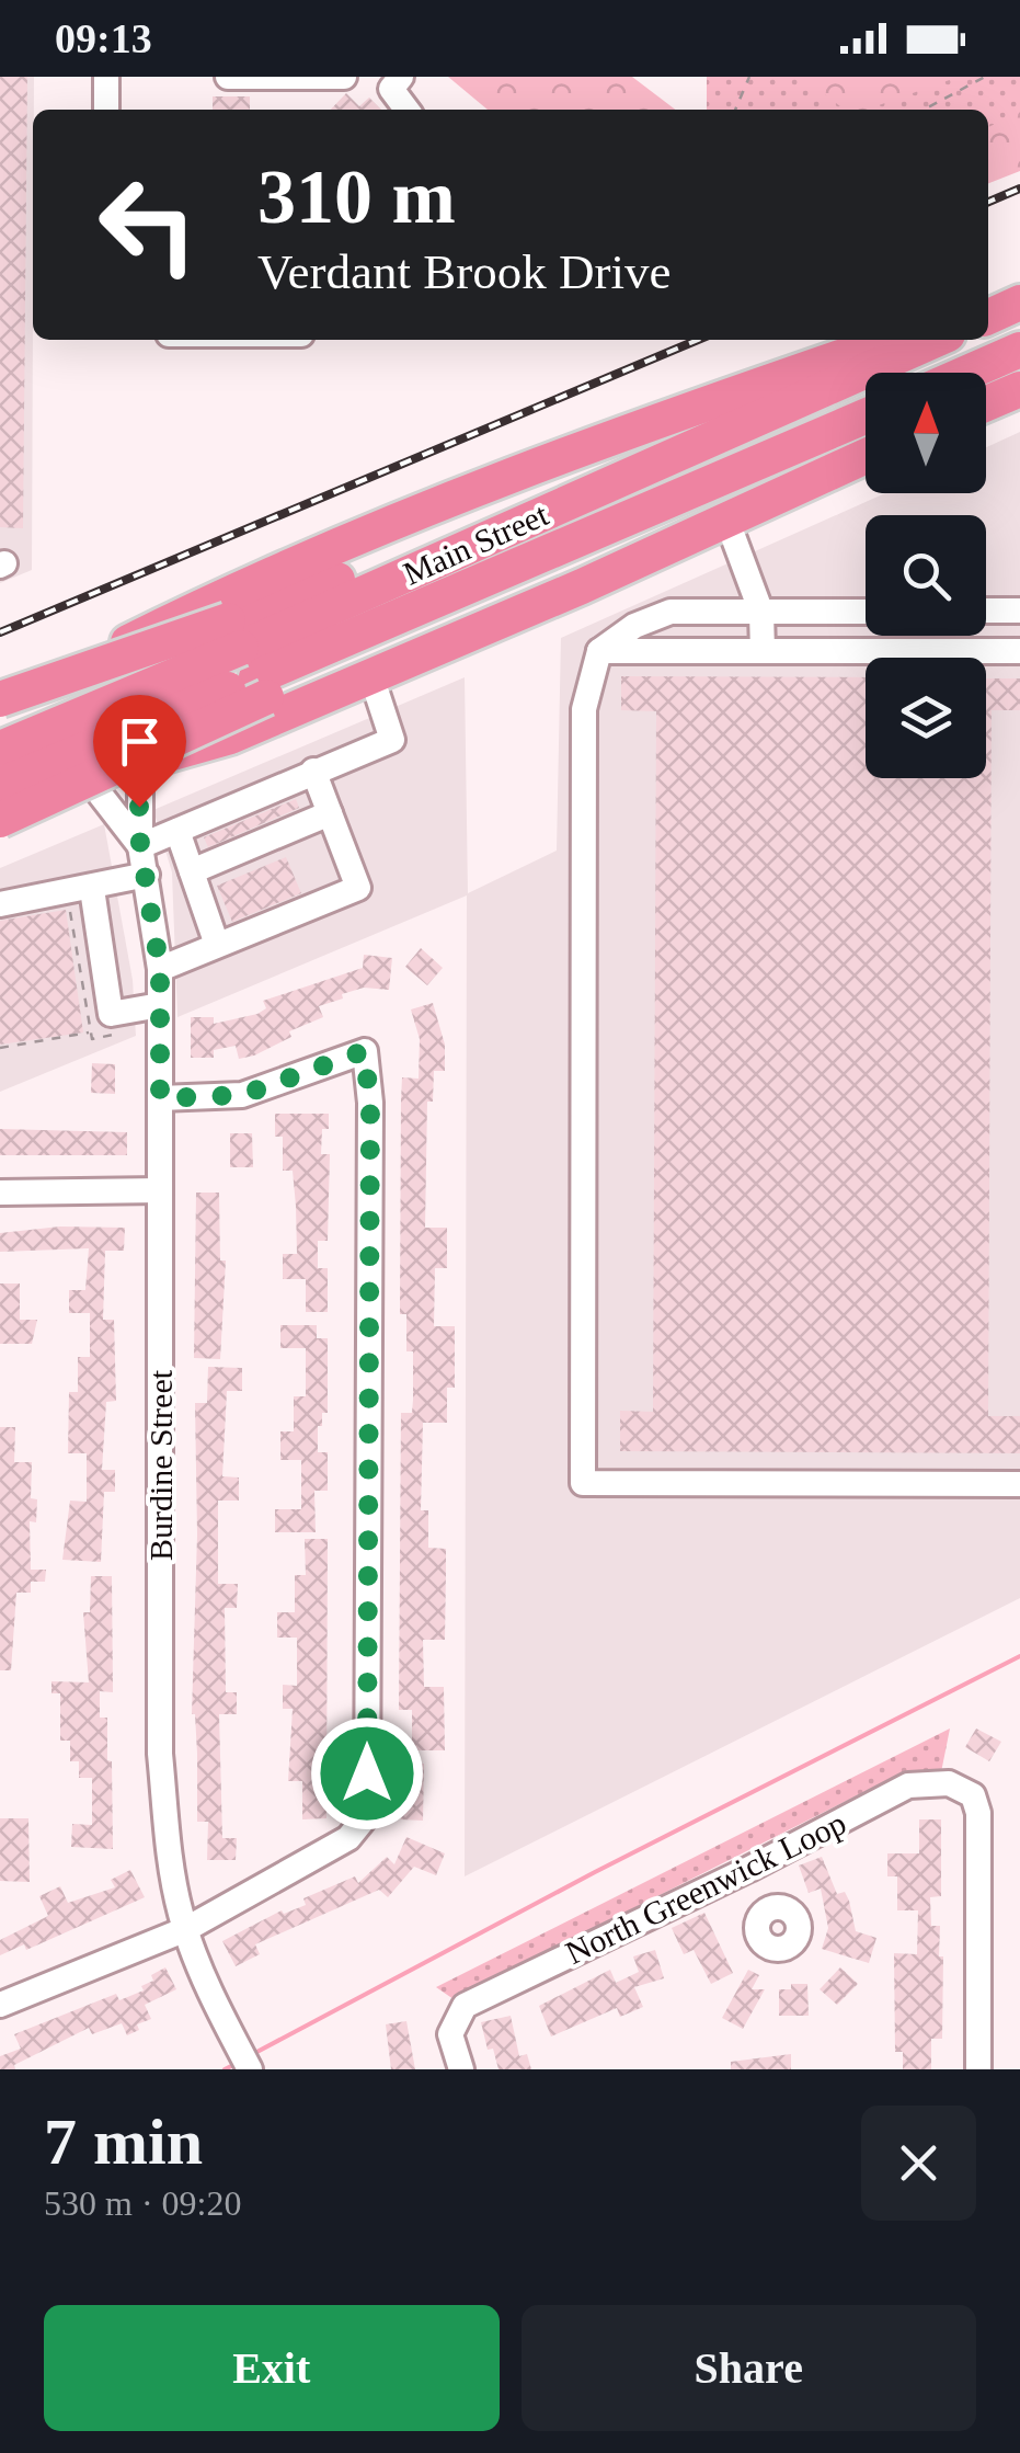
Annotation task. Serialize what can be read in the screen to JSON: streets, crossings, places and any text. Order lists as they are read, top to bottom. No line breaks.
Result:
{"streets":{"highway":["Main Street"],"street":["Burdine Street","North Greenwick Loop"]},"north":"top","page":{"status":"09:13","turn":["310 m","Verdant Brook Drive"],"heading":["7 min","530 m · 09:20"],"buttons":["Exit","Share"]}}
